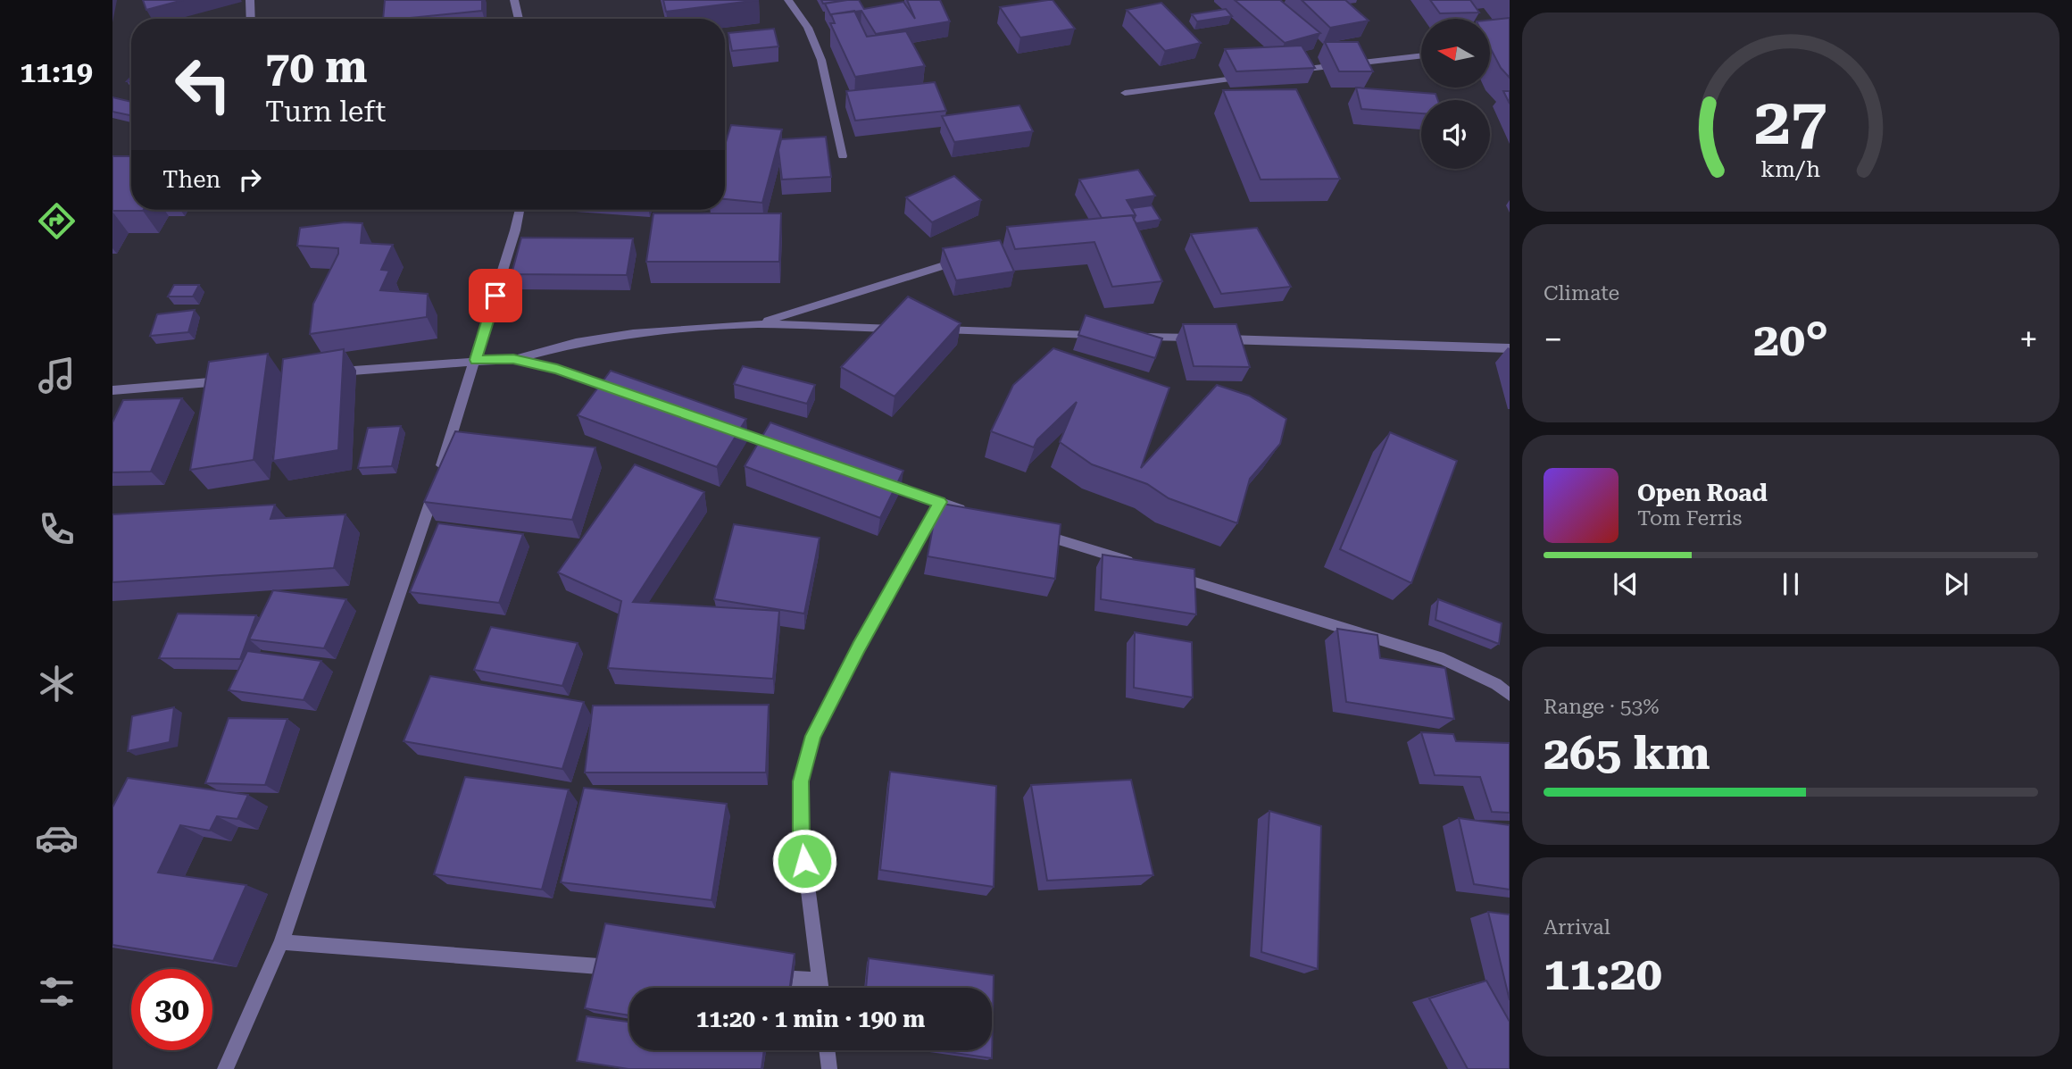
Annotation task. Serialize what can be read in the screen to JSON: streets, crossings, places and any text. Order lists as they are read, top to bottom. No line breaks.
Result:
{"north":"left","page":{"tabs":"11:19","turn":["70 m","Turn left"],"then":"Then","tile":["Climate",["Range · 53%","265 km"],["Arrival","11:20"]],"heat":["−","20°","+"],"song":["Open Road","Tom Ferris"],"limit":"30","trip":"11:20 · 1 min · 190 m","gauge":["27","km/h"]}}
